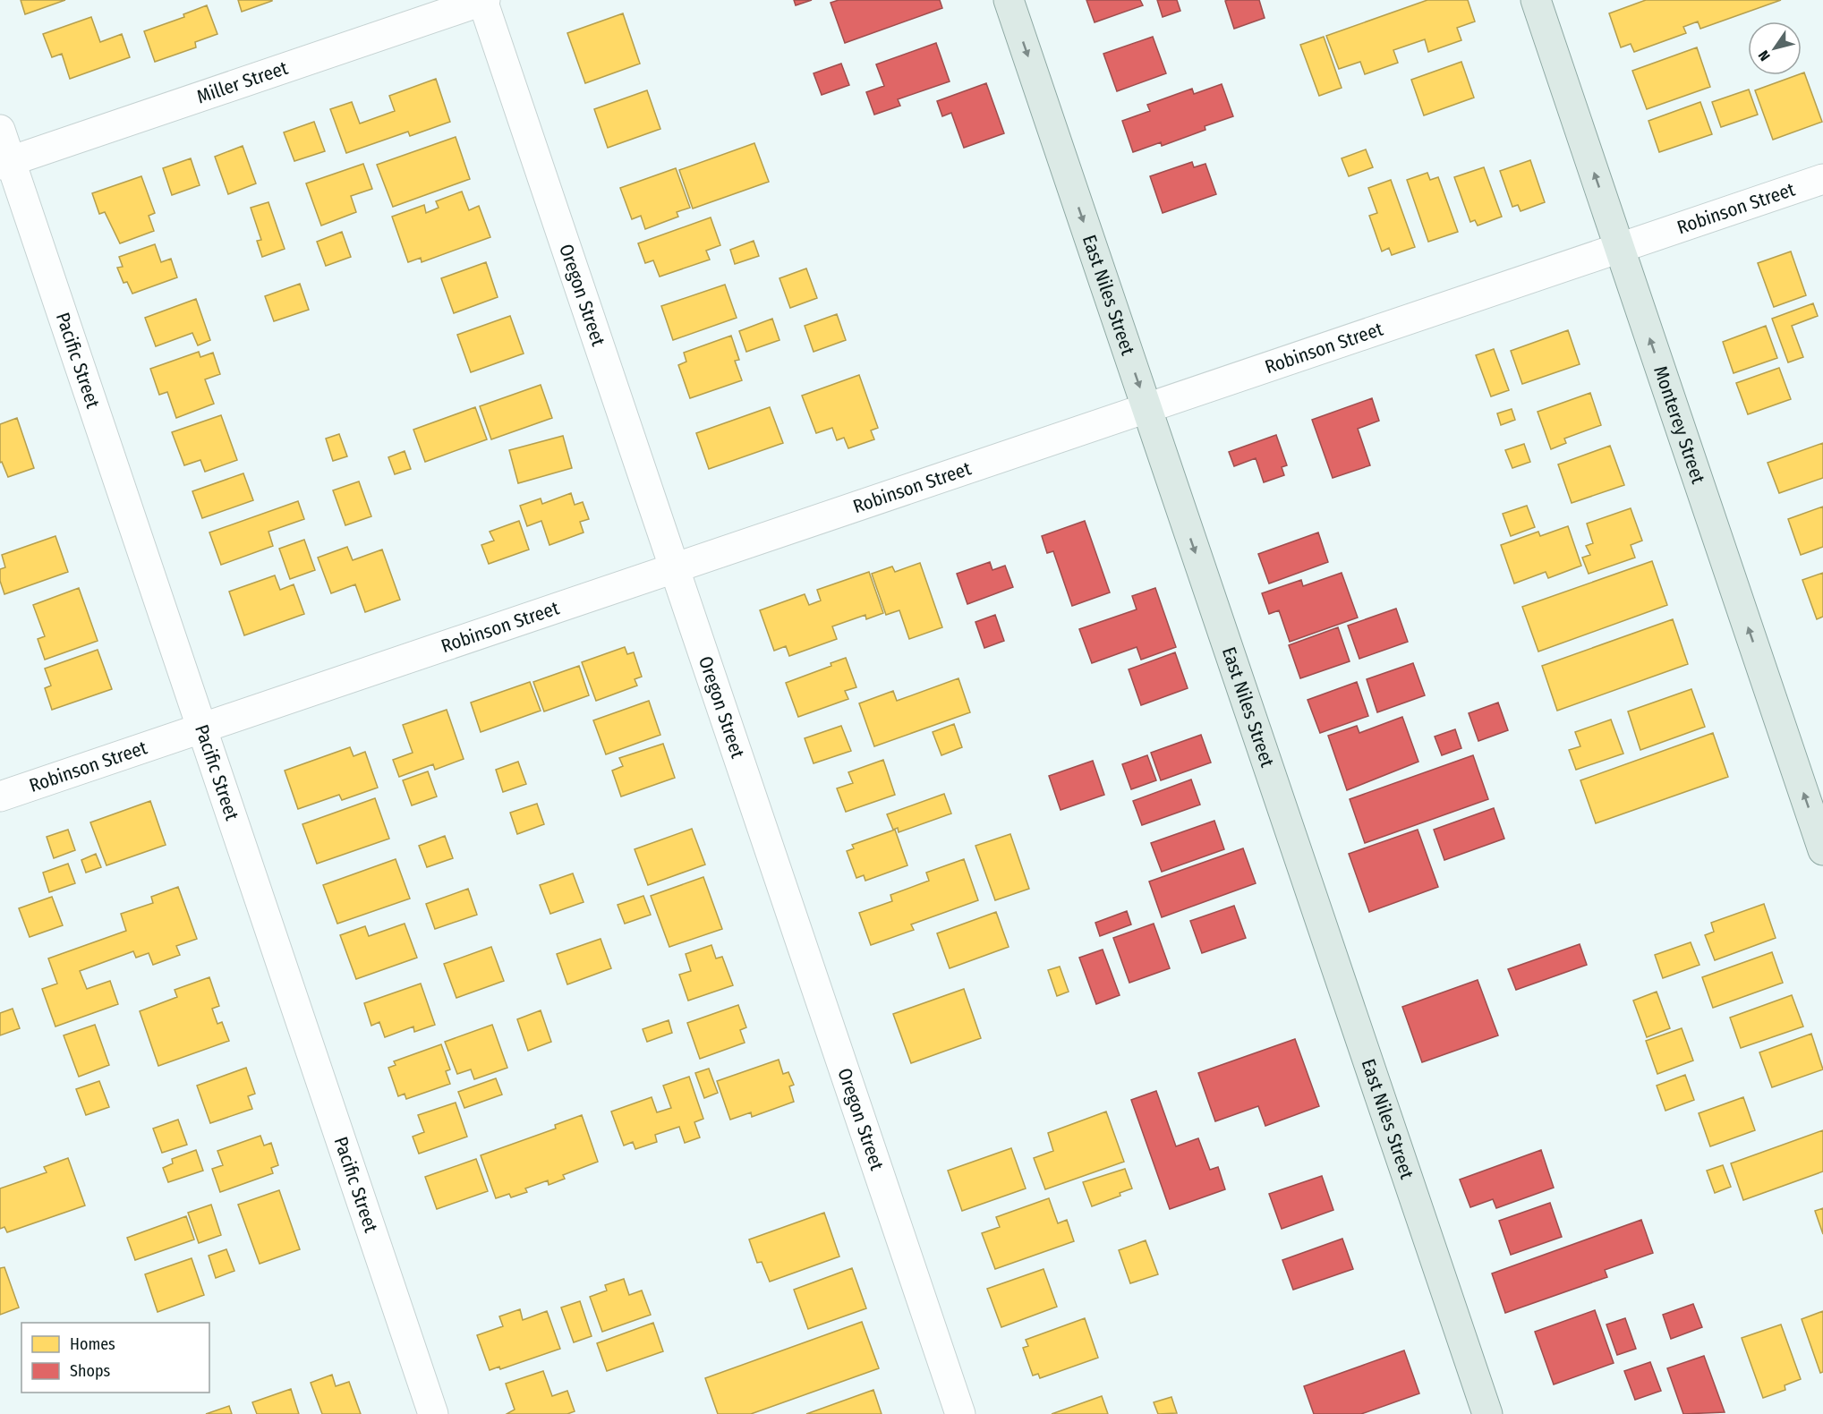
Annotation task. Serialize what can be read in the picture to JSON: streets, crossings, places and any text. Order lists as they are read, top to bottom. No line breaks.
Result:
{"streets":{"main road":["East Niles Street","Monterey Street"],"street":["Miller Street","Robinson Street","Oregon Street","Pacific Street"]},"crossings":[["Miller Street","Oregon Street"],["Miller Street","Pacific Street"],["Robinson Street","Oregon Street"],["Robinson Street","East Niles Street"],["Robinson Street","Pacific Street"],["Robinson Street","Monterey Street"]],"one_way":["East Niles Street","Monterey Street"],"legend":["Homes","Shops"],"north":"bottom left"}
